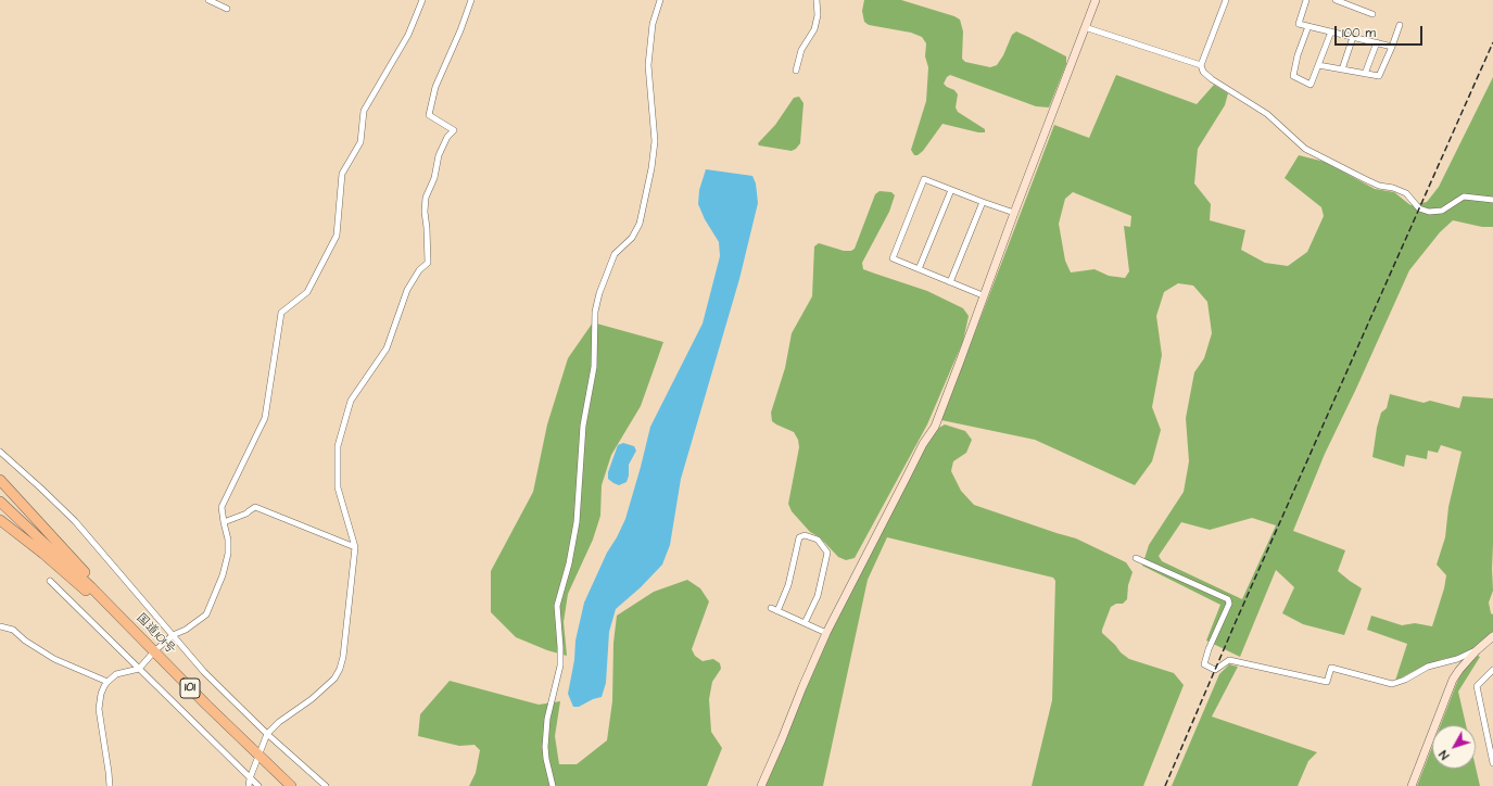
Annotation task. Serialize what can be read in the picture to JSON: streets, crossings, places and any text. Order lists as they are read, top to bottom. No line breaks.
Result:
{"streets":{"highway":["国道101号","101"]},"scale_bar":"100 m","north":"bottom left"}
